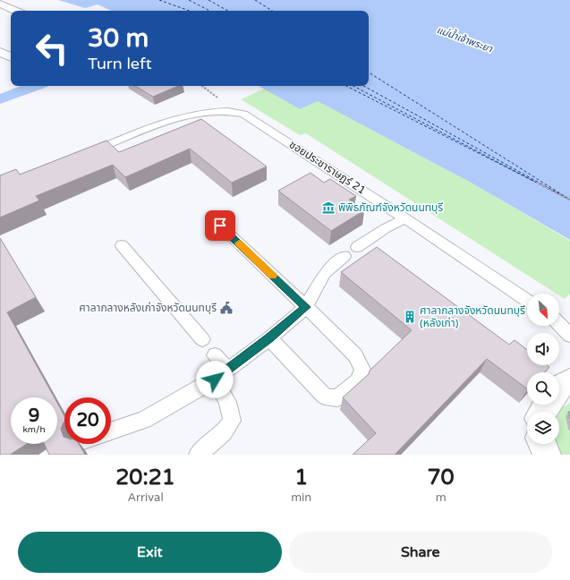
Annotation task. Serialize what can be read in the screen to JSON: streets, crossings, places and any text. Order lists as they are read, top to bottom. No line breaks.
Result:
{"streets":{"lane":["ซอยประชาราษฎร์ 21"]},"water":["แม่น้ำเจ้าพระยา"],"places":{"museum":["พิพิธภัณฑ์จังหวัดนนทบุรี"],"public building":["ศาลากลางหลังเก่าจังหวัดนนทบุรี"],"building":["ศาลากลางจังหวัดนนทบุรี (หลังเก่า)"]},"north":"bottom right","page":{"turn":["30 m","Turn left"],"speed":"9 km/h","limit":"20","eta":["20:21","Arrival","1","min","70","m"],"buttons":["Exit","Share"]}}
